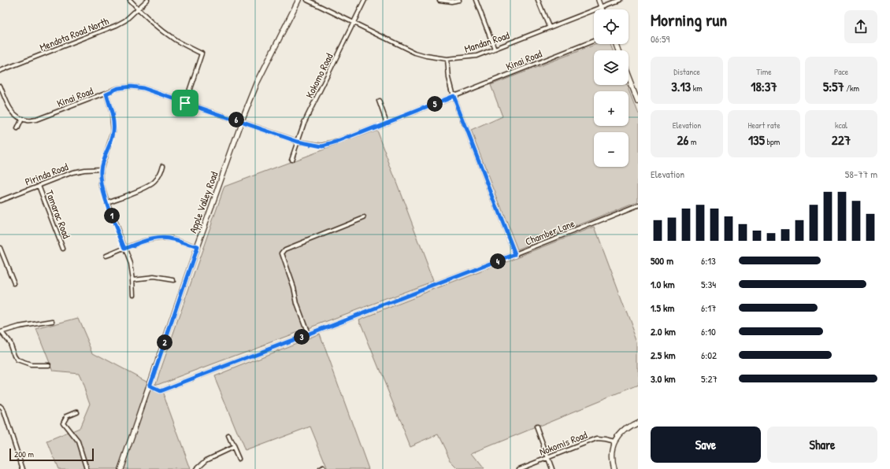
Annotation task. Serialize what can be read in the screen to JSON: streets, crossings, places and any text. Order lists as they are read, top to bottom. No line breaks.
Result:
{"streets":{"main road":["Apple Valley Road"],"street":["Mendota Road North","Mandan Road","Kinai Road","Kokomo Road","Pirinda Road","Tamarac Road","Chamber Lane","Nokomis Road"]},"crossings":[["Mandan Road","Kokomo Road"],["Kinai Road","Kokomo Road"],["Kinai Road","Apple Valley Road"],["Pirinda Road","Tamarac Road"],["Apple Valley Road","Chamber Lane"]],"scale_bar":"200 m","page":{"heading":["Morning run","06:59"],"map_buttons":["+","−"],"stats":[["Distance","3.13 km"],["Time","18:37"],["Pace","5:57 /km"],["Elevation","26 m"],["Heart rate","135 bpm"],["kcal","227"]],"pins":["5","6","1","4","3","2"],"chart":["Elevation","58–77 m"],"list":[{"name":"500 m","note":"6:13"},{"name":"1.0 km","note":"5:34"},{"name":"1.5 km","note":"6:17"},{"name":"2.0 km","note":"6:10"},{"name":"2.5 km","note":"6:02"},{"name":"3.0 km","note":"5:27"}],"buttons":["Save","Share"],"scale":"200 m"}}
